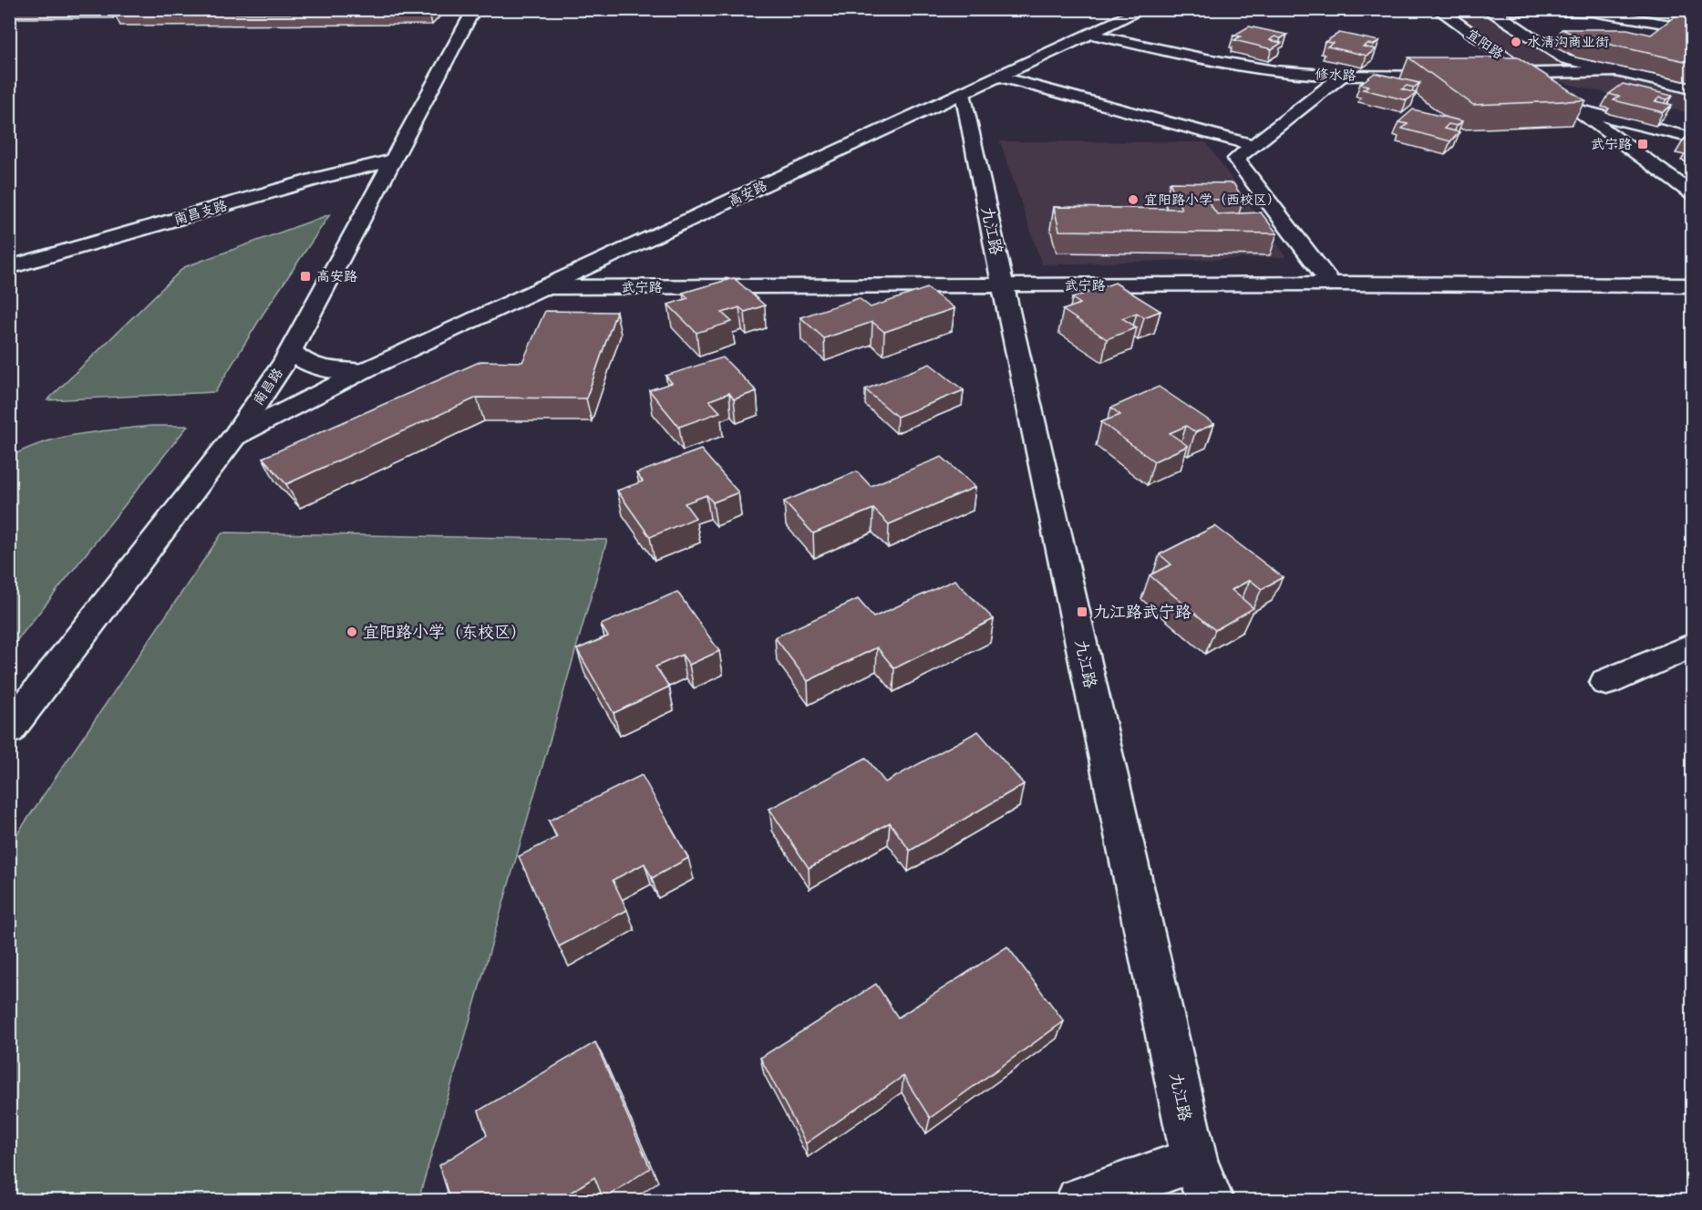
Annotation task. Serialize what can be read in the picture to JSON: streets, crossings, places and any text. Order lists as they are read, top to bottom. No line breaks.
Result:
{"streets":{"street":["宜阳路","修水路","高安路","南昌支路","九江路","武宁路","南昌路"]},"crossings":[["修水路","高安路"],["高安路","九江路"],["高安路","武宁路"],["高安路","南昌路"],["南昌支路","南昌路"],["九江路","武宁路"]],"places":{"other":["水清沟商业街","宜阳路小学（西校区）","宜阳路小学（东校区）"],"transit":["武宁路","高安路","九江路武宁路"]}}
